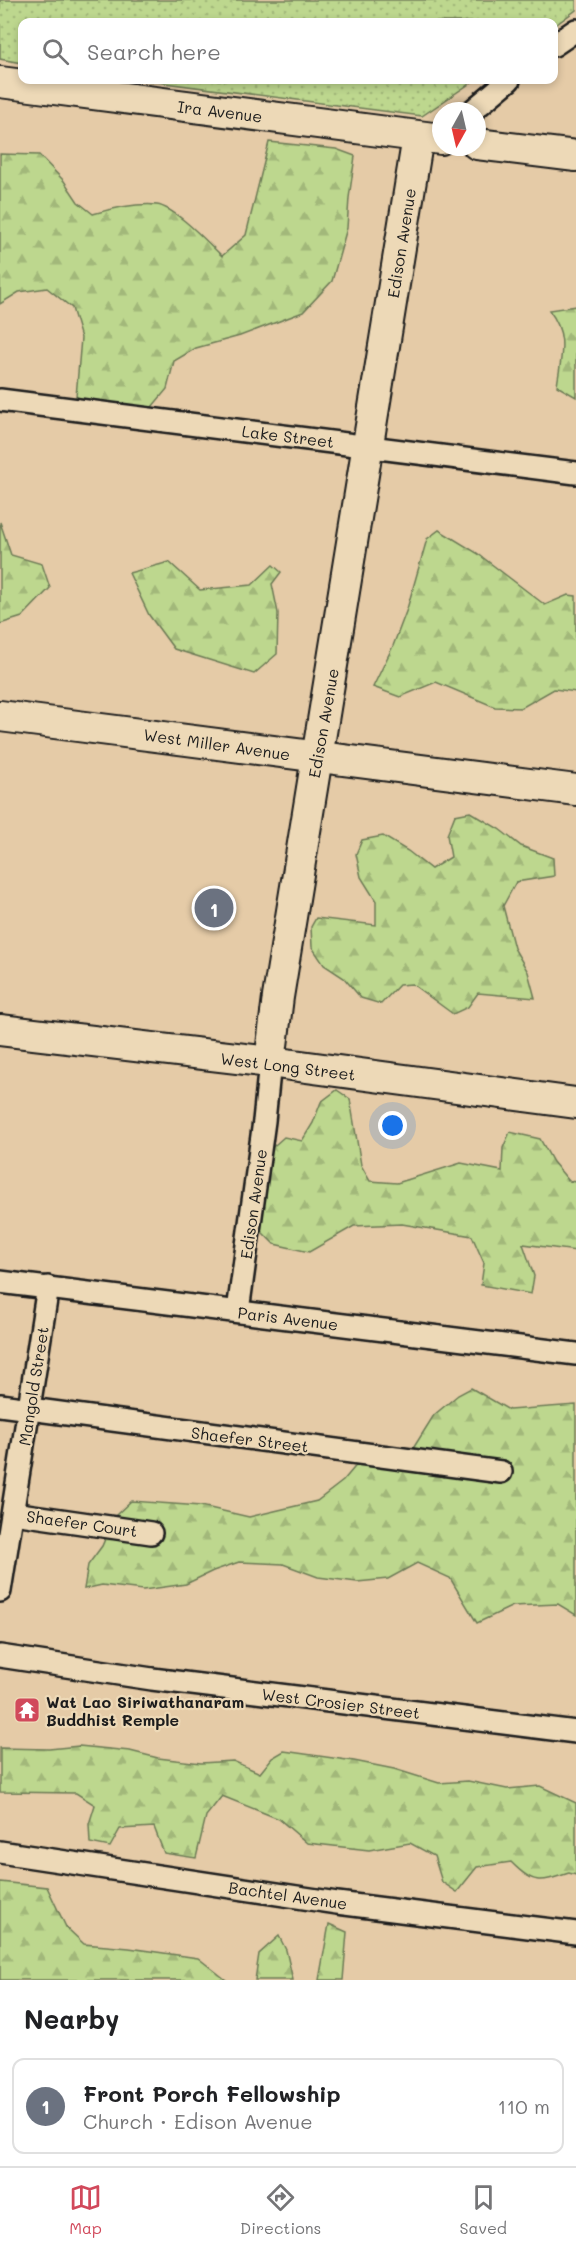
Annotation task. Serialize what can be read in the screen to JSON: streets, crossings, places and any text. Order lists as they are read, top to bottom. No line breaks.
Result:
{"streets":{"main road":["Ira Avenue","Edison Avenue","West Miller Avenue","West Long Street"],"street":["Lake Street","Paris Avenue","Mangold Street","Shaefer Street","Shaefer Court","West Crosier Street","Bachtel Avenue"]},"crossings":[["Edison Avenue","Lake Street"],["Edison Avenue","West Miller Avenue"],["Edison Avenue","West Long Street"],["Edison Avenue","Paris Avenue"],["Paris Avenue","Mangold Street"],["Mangold Street","Shaefer Street"],["Mangold Street","Shaefer Court"]],"places":{"temple":["Wat Lao Siriwathanaram Buddhist Remple"]},"north":"bottom","page":{"search":"Search here","pins":"1","heading":"Nearby","list":[{"mark":"1","name":"Front Porch Fellowship","note":"Church · Edison Avenue","value":"110 m"}],"nav":["Map","Directions","Saved"]}}
